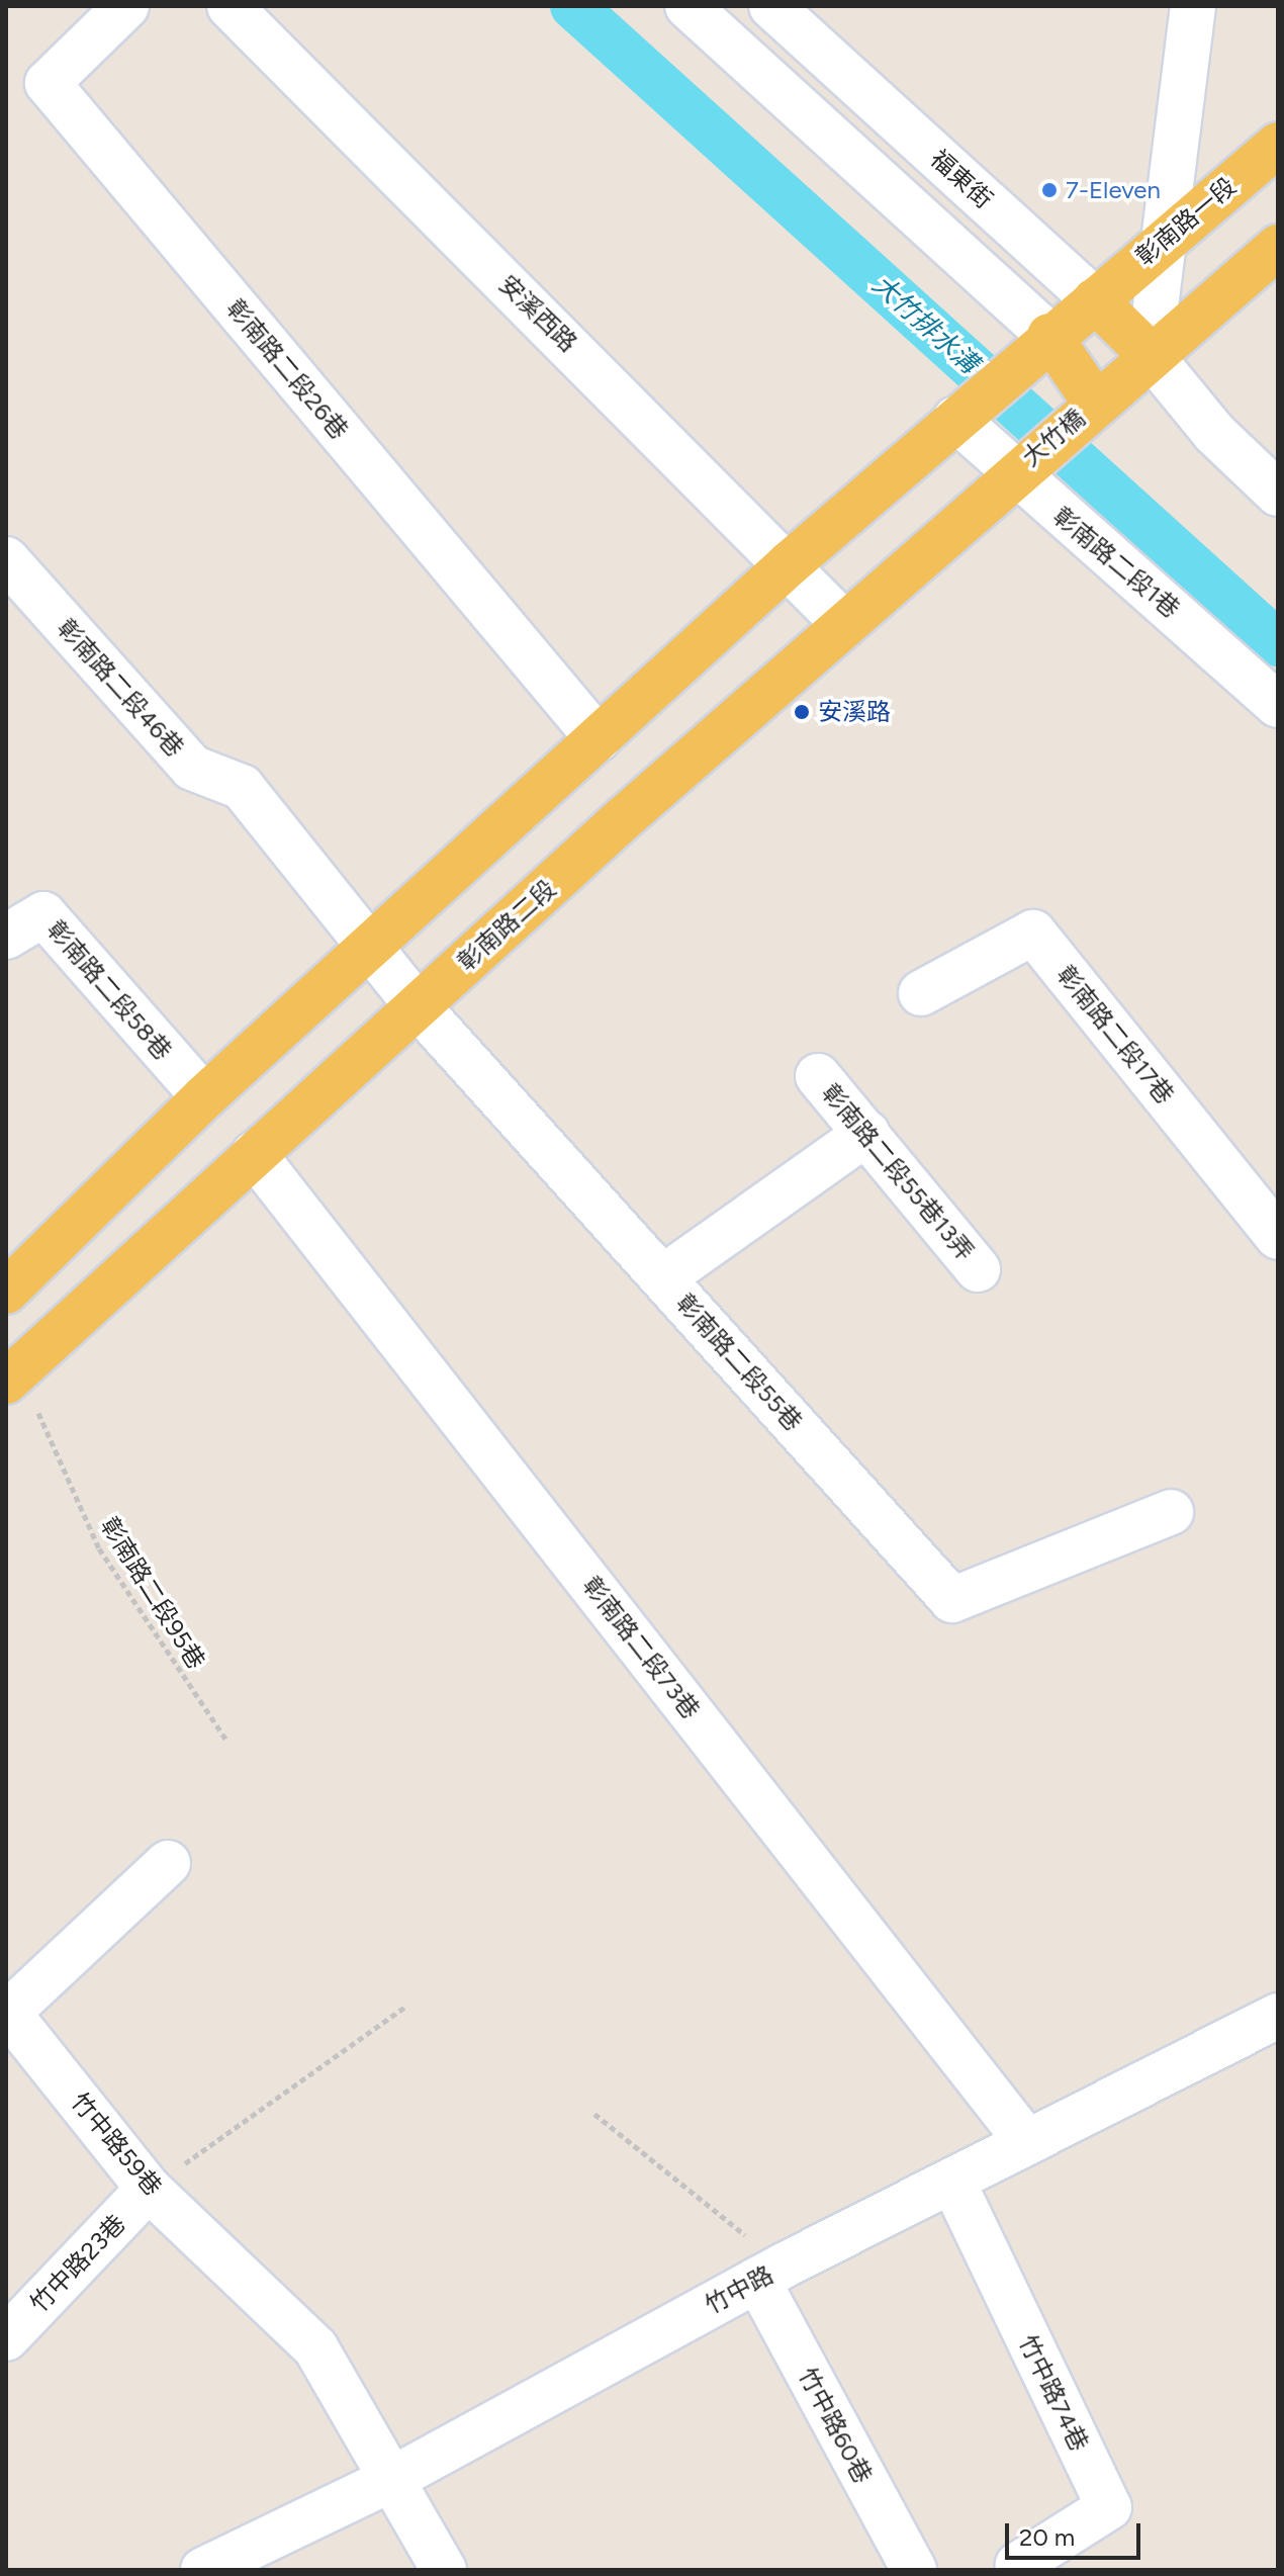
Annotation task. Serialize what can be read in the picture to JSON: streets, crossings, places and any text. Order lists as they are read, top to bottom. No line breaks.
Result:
{"streets":{"main road":["福東街","彰南路一段","大竹橋","彰南路二段"],"street":["安溪西路","彰南路二段26巷","彰南路二段1巷","彰南路二段46巷","彰南路二段58巷","彰南路二段17巷","彰南路二段55巷13弄","彰南路二段55巷","彰南路二段73巷","竹中路59巷","竹中路23巷","竹中路","竹中路74巷","竹中路60巷"],"path":["彰南路二段95巷"]},"crossings":[["福東街","彰南路一段"],["福東街","大竹橋"],["安溪西路","彰南路二段"],["大竹橋","彰南路二段1巷"],["大竹橋","彰南路二段"],["彰南路二段1巷","彰南路二段"],["彰南路二段46巷","彰南路二段55巷"],["彰南路二段","彰南路二段55巷"],["彰南路二段","彰南路二段95巷"],["彰南路二段","彰南路二段73巷"],["彰南路二段73巷","竹中路"],["竹中路59巷","竹中路23巷"],["竹中路59巷","竹中路"],["竹中路","竹中路74巷"],["竹中路","竹中路60巷"]],"water":["大竹排水溝"],"places":["7-Eleven","安溪路"],"scale_bar":"20 m"}
